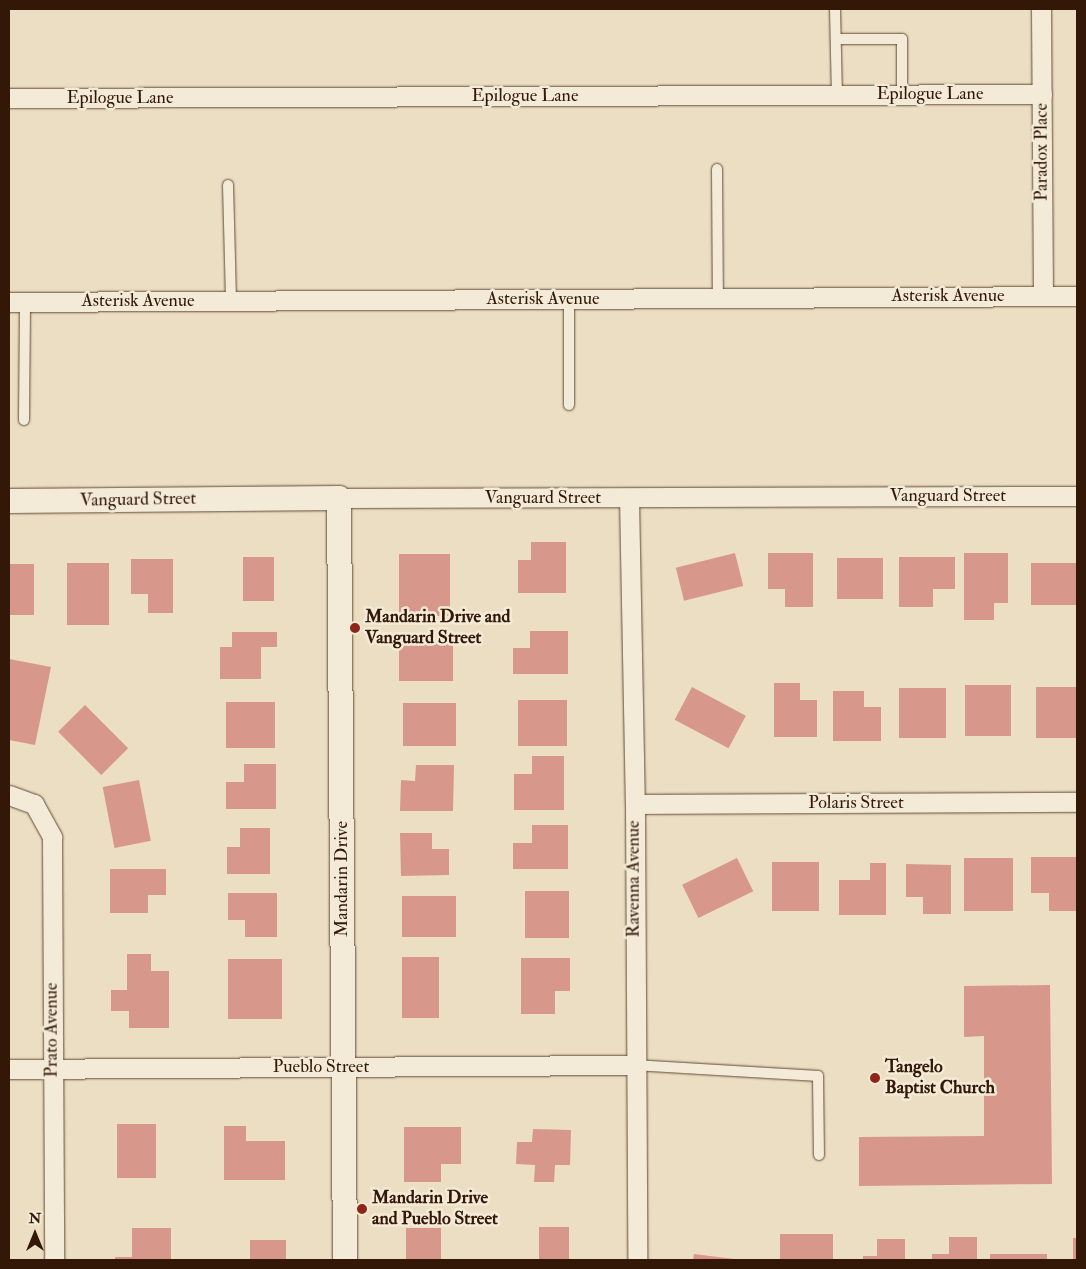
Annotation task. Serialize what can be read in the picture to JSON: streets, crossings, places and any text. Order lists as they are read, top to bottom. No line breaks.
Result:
{"streets":{"street":["Epilogue Lane","Paradox Place","Asterisk Avenue","Vanguard Street","Polaris Street","Mandarin Drive","Ravenna Avenue","Prato Avenue","Pueblo Street"]},"crossings":[["Epilogue Lane","Paradox Place"],["Paradox Place","Asterisk Avenue"],["Vanguard Street","Mandarin Drive"],["Vanguard Street","Ravenna Avenue"],["Polaris Street","Ravenna Avenue"],["Mandarin Drive","Pueblo Street"],["Ravenna Avenue","Pueblo Street"],["Prato Avenue","Pueblo Street"]],"places":["Mandarin Drive and Vanguard Street","Tangelo Baptist Church","Mandarin Drive and Pueblo Street"],"north":"top"}
